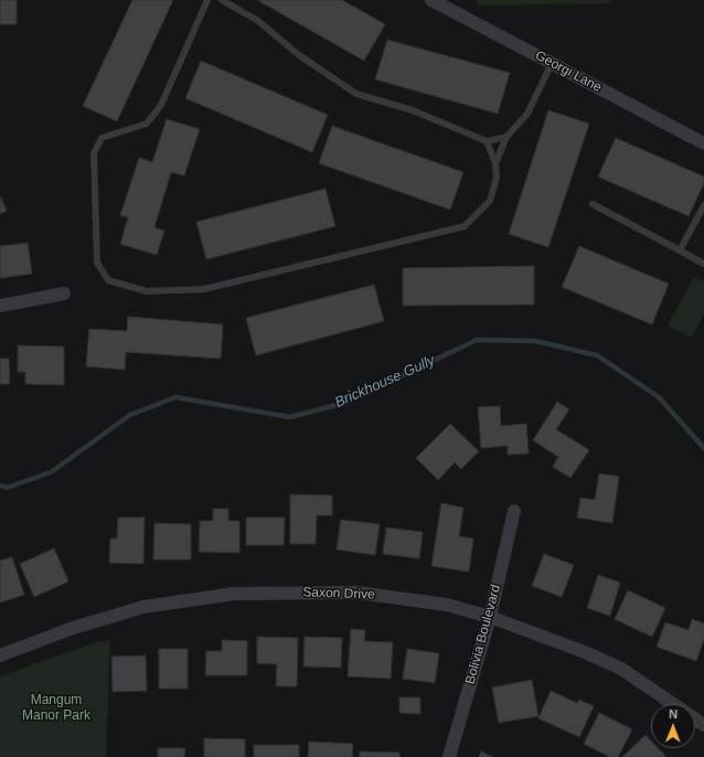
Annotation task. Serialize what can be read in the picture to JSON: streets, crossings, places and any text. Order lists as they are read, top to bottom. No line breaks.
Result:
{"streets":{"street":["Georgi Lane","Saxon Drive","Bolivia Boulevard"]},"crossings":[["Saxon Drive","Bolivia Boulevard"]],"water":["Brickhouse Gully"],"parks":["Mangum Manor Park"],"north":"top"}
